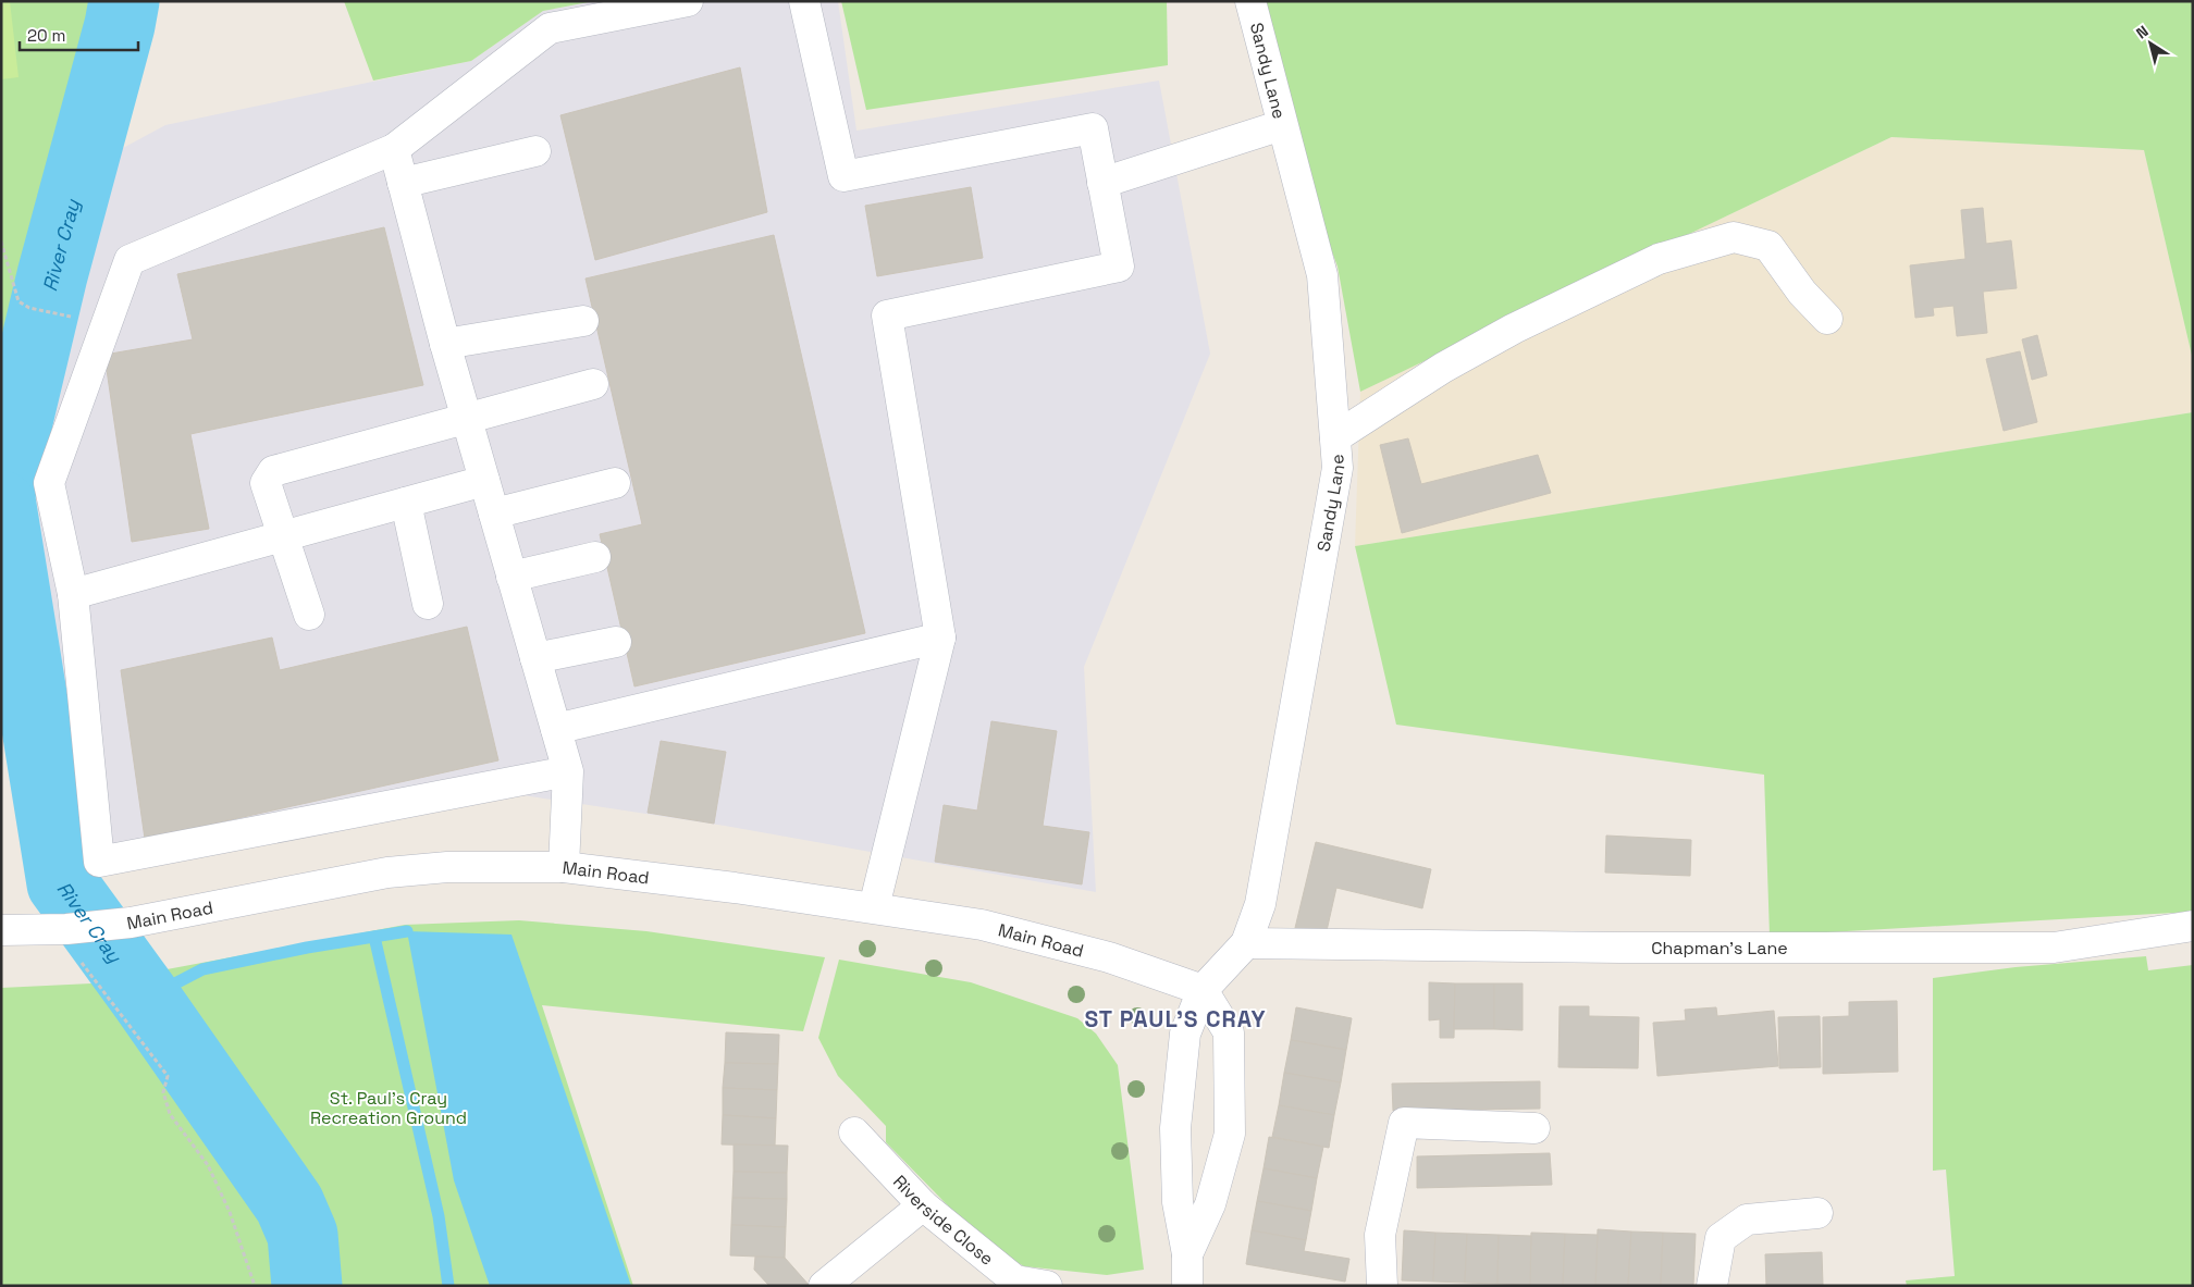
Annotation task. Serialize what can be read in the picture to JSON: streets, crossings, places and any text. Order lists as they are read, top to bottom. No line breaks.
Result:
{"streets":{"street":["Sandy Lane","Main Road","Chapman's Lane","Riverside Close"]},"crossings":[["Sandy Lane","Main Road"],["Sandy Lane","Chapman's Lane"]],"districts":["ST PAUL'S CRAY"],"water":["River Cray"],"parks":["St. Paul's Cray Recreation Ground"],"scale_bar":"20 m","north":"top left"}
